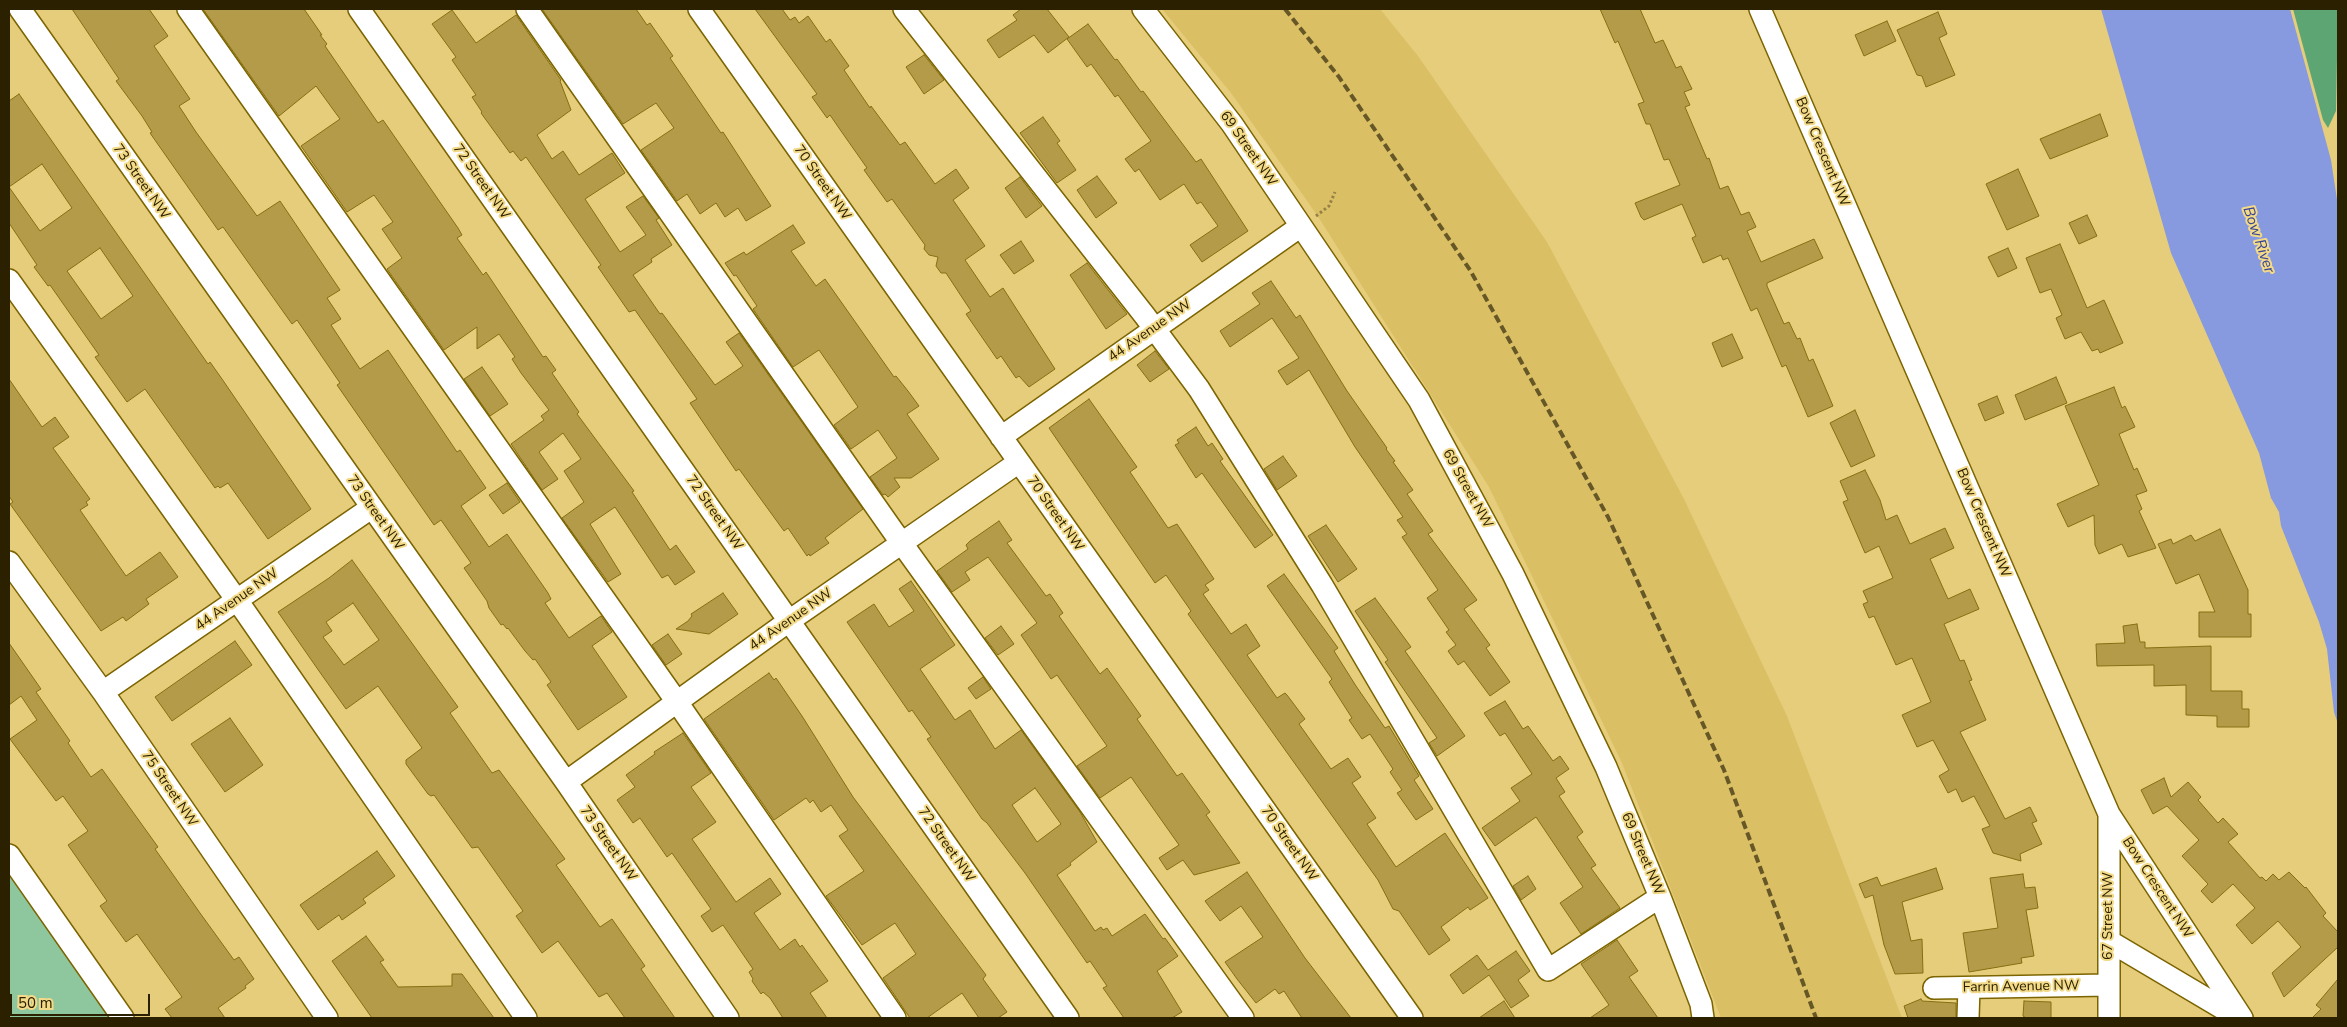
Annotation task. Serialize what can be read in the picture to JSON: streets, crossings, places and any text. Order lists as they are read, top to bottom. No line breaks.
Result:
{"streets":{"street":["69 Street NW","Bow Crescent NW","73 Street NW","72 Street NW","70 Street NW","44 Avenue NW","75 Street NW","67 Street NW","Farrin Avenue NW"]},"crossings":[["69 Street NW","44 Avenue NW"],["Bow Crescent NW","67 Street NW"],["73 Street NW","44 Avenue NW"],["72 Street NW","44 Avenue NW"],["70 Street NW","44 Avenue NW"],["44 Avenue NW","75 Street NW"],["67 Street NW","Farrin Avenue NW"]],"water":["Bow River"],"scale_bar":"50 m"}
